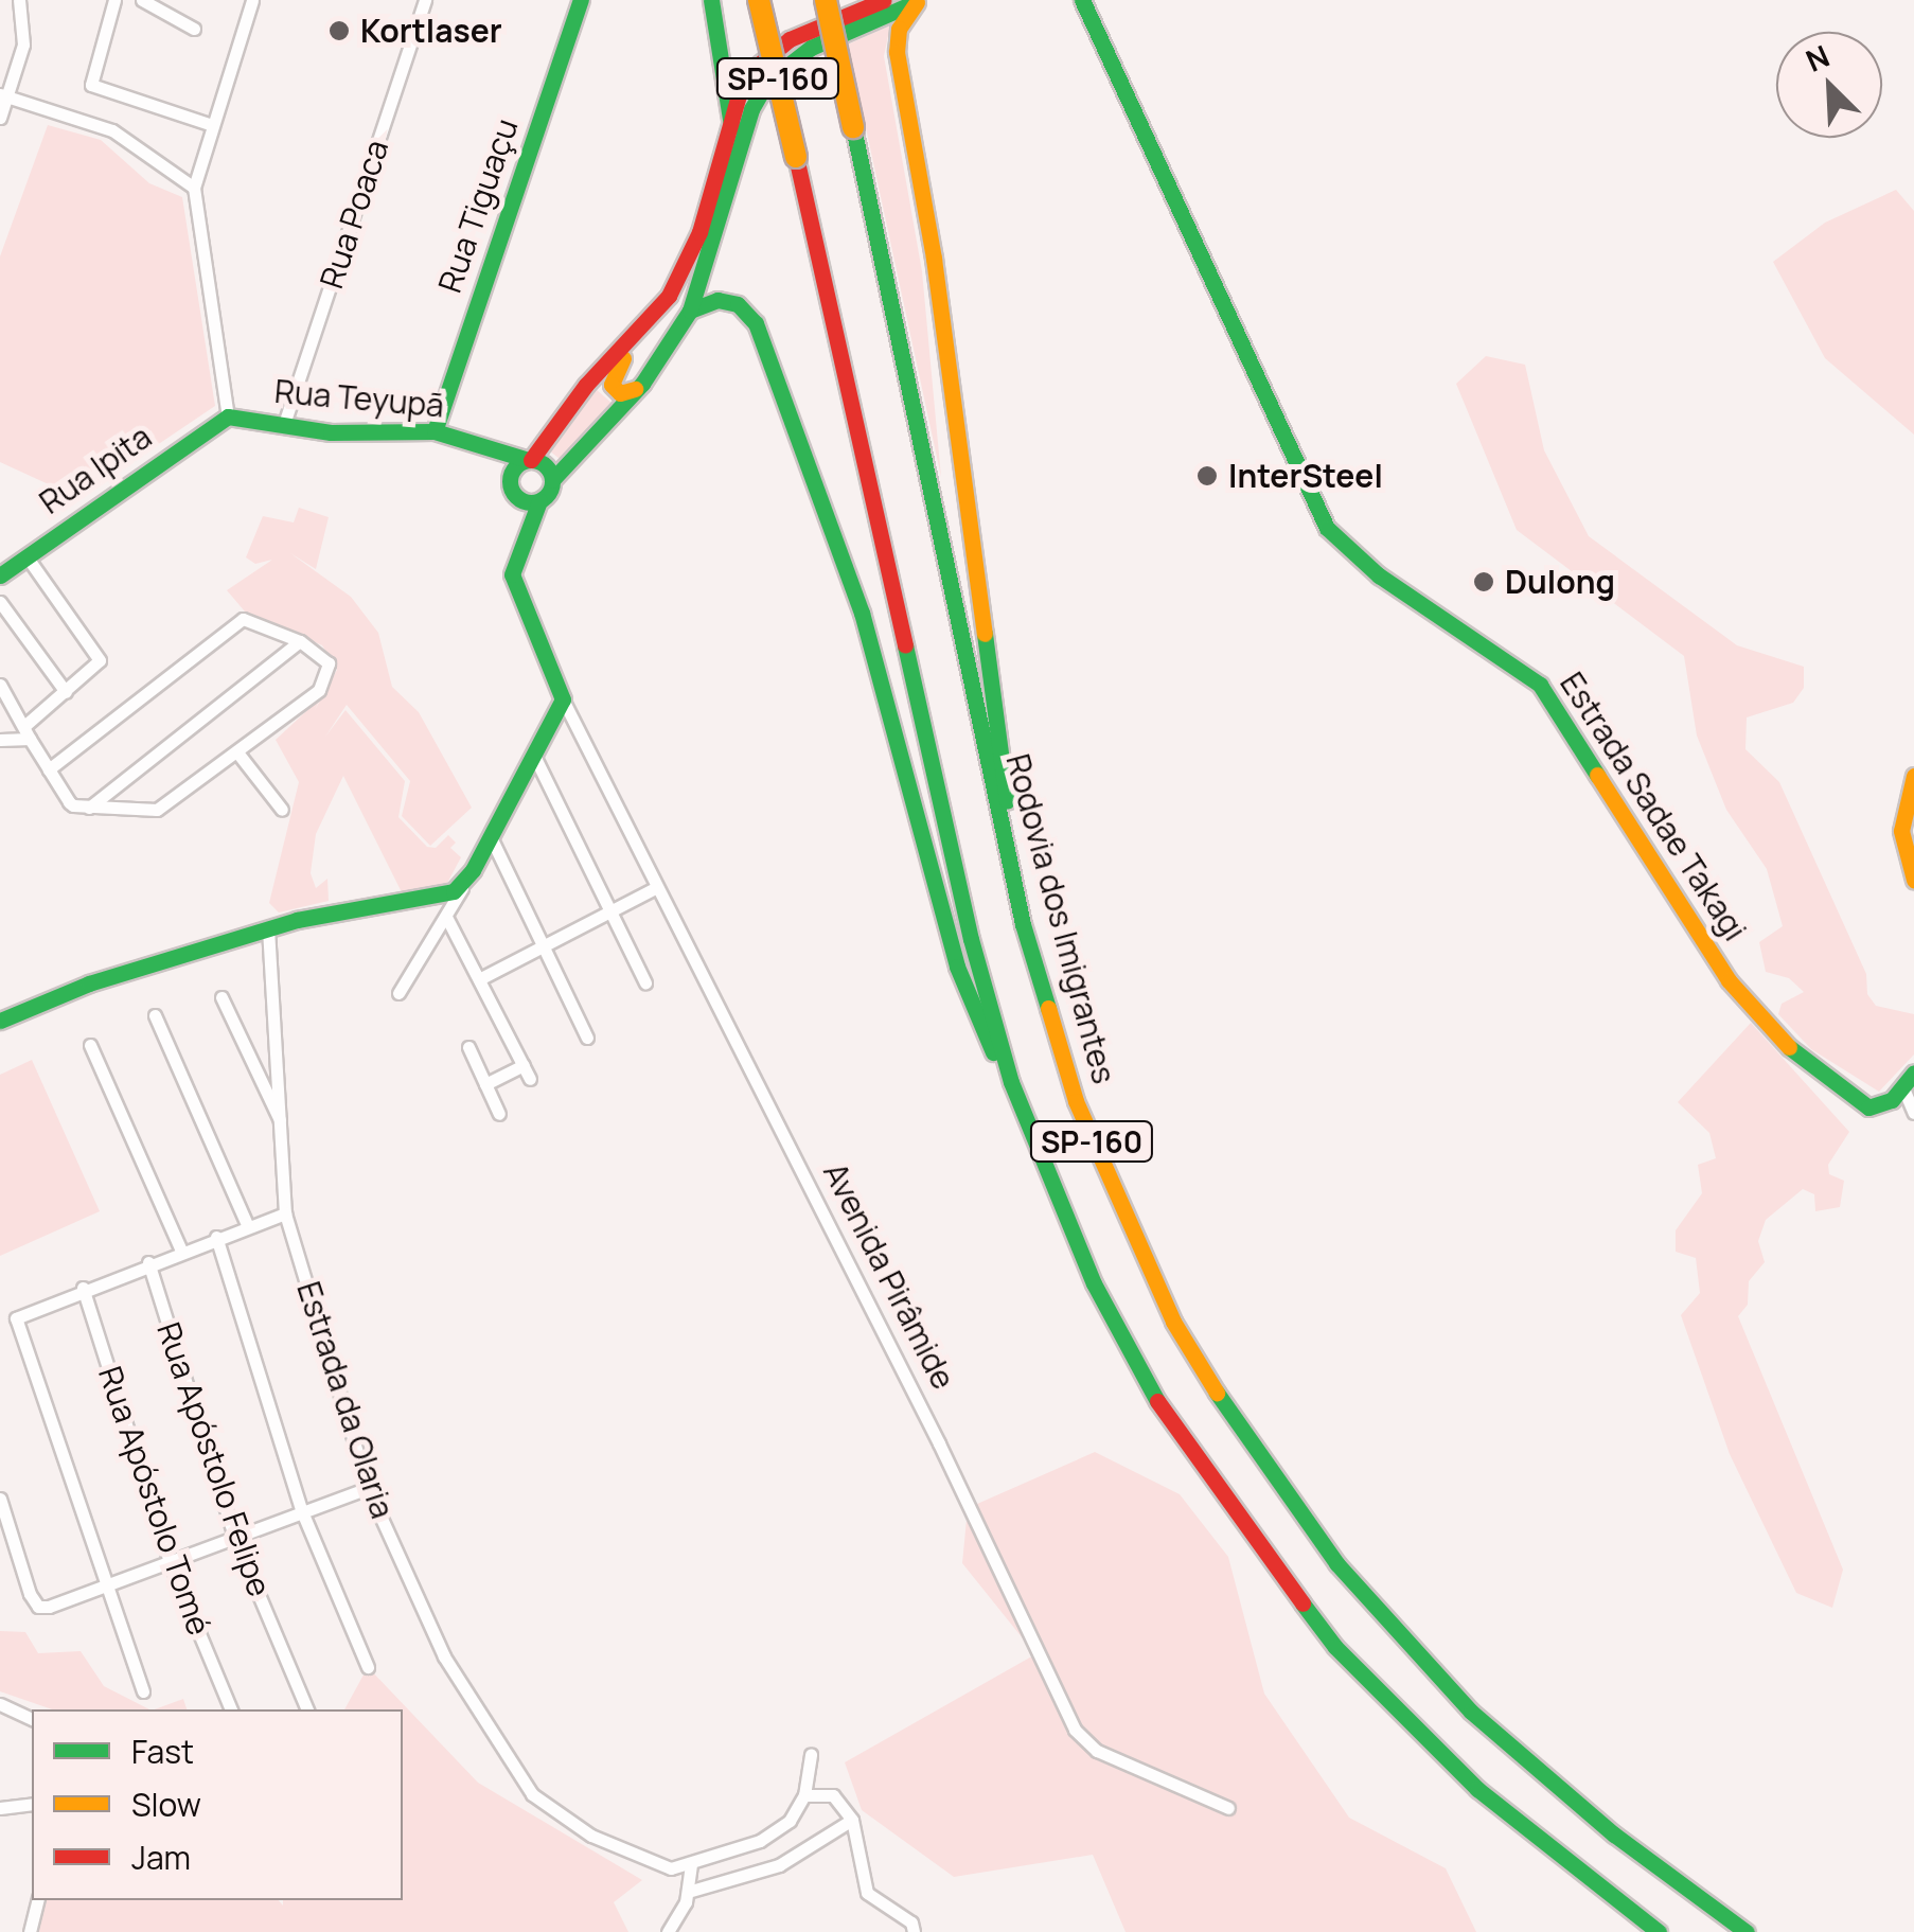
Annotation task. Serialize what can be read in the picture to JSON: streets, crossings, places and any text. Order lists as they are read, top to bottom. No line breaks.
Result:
{"streets":{"main road":["SP-160","Rua Tiguaçu","Rua Teyupã","Rua Ipita","Estrada Sadae Takagi","Rodovia dos Imigrantes"],"street":["Rua Poaca","Avenida Pirâmide","Estrada da Olaria","Rua Apóstolo Felipe","Rua Apóstolo Tomé"]},"crossings":[["Rua Tiguaçu","Rua Teyupã"],["Rua Poaca","Rua Teyupã"],["Rua Teyupã","Rua Ipita"]],"places":["Kortlaser","InterSteel","Dulong"],"legend":["Fast","Slow","Jam"],"north":"top left"}
